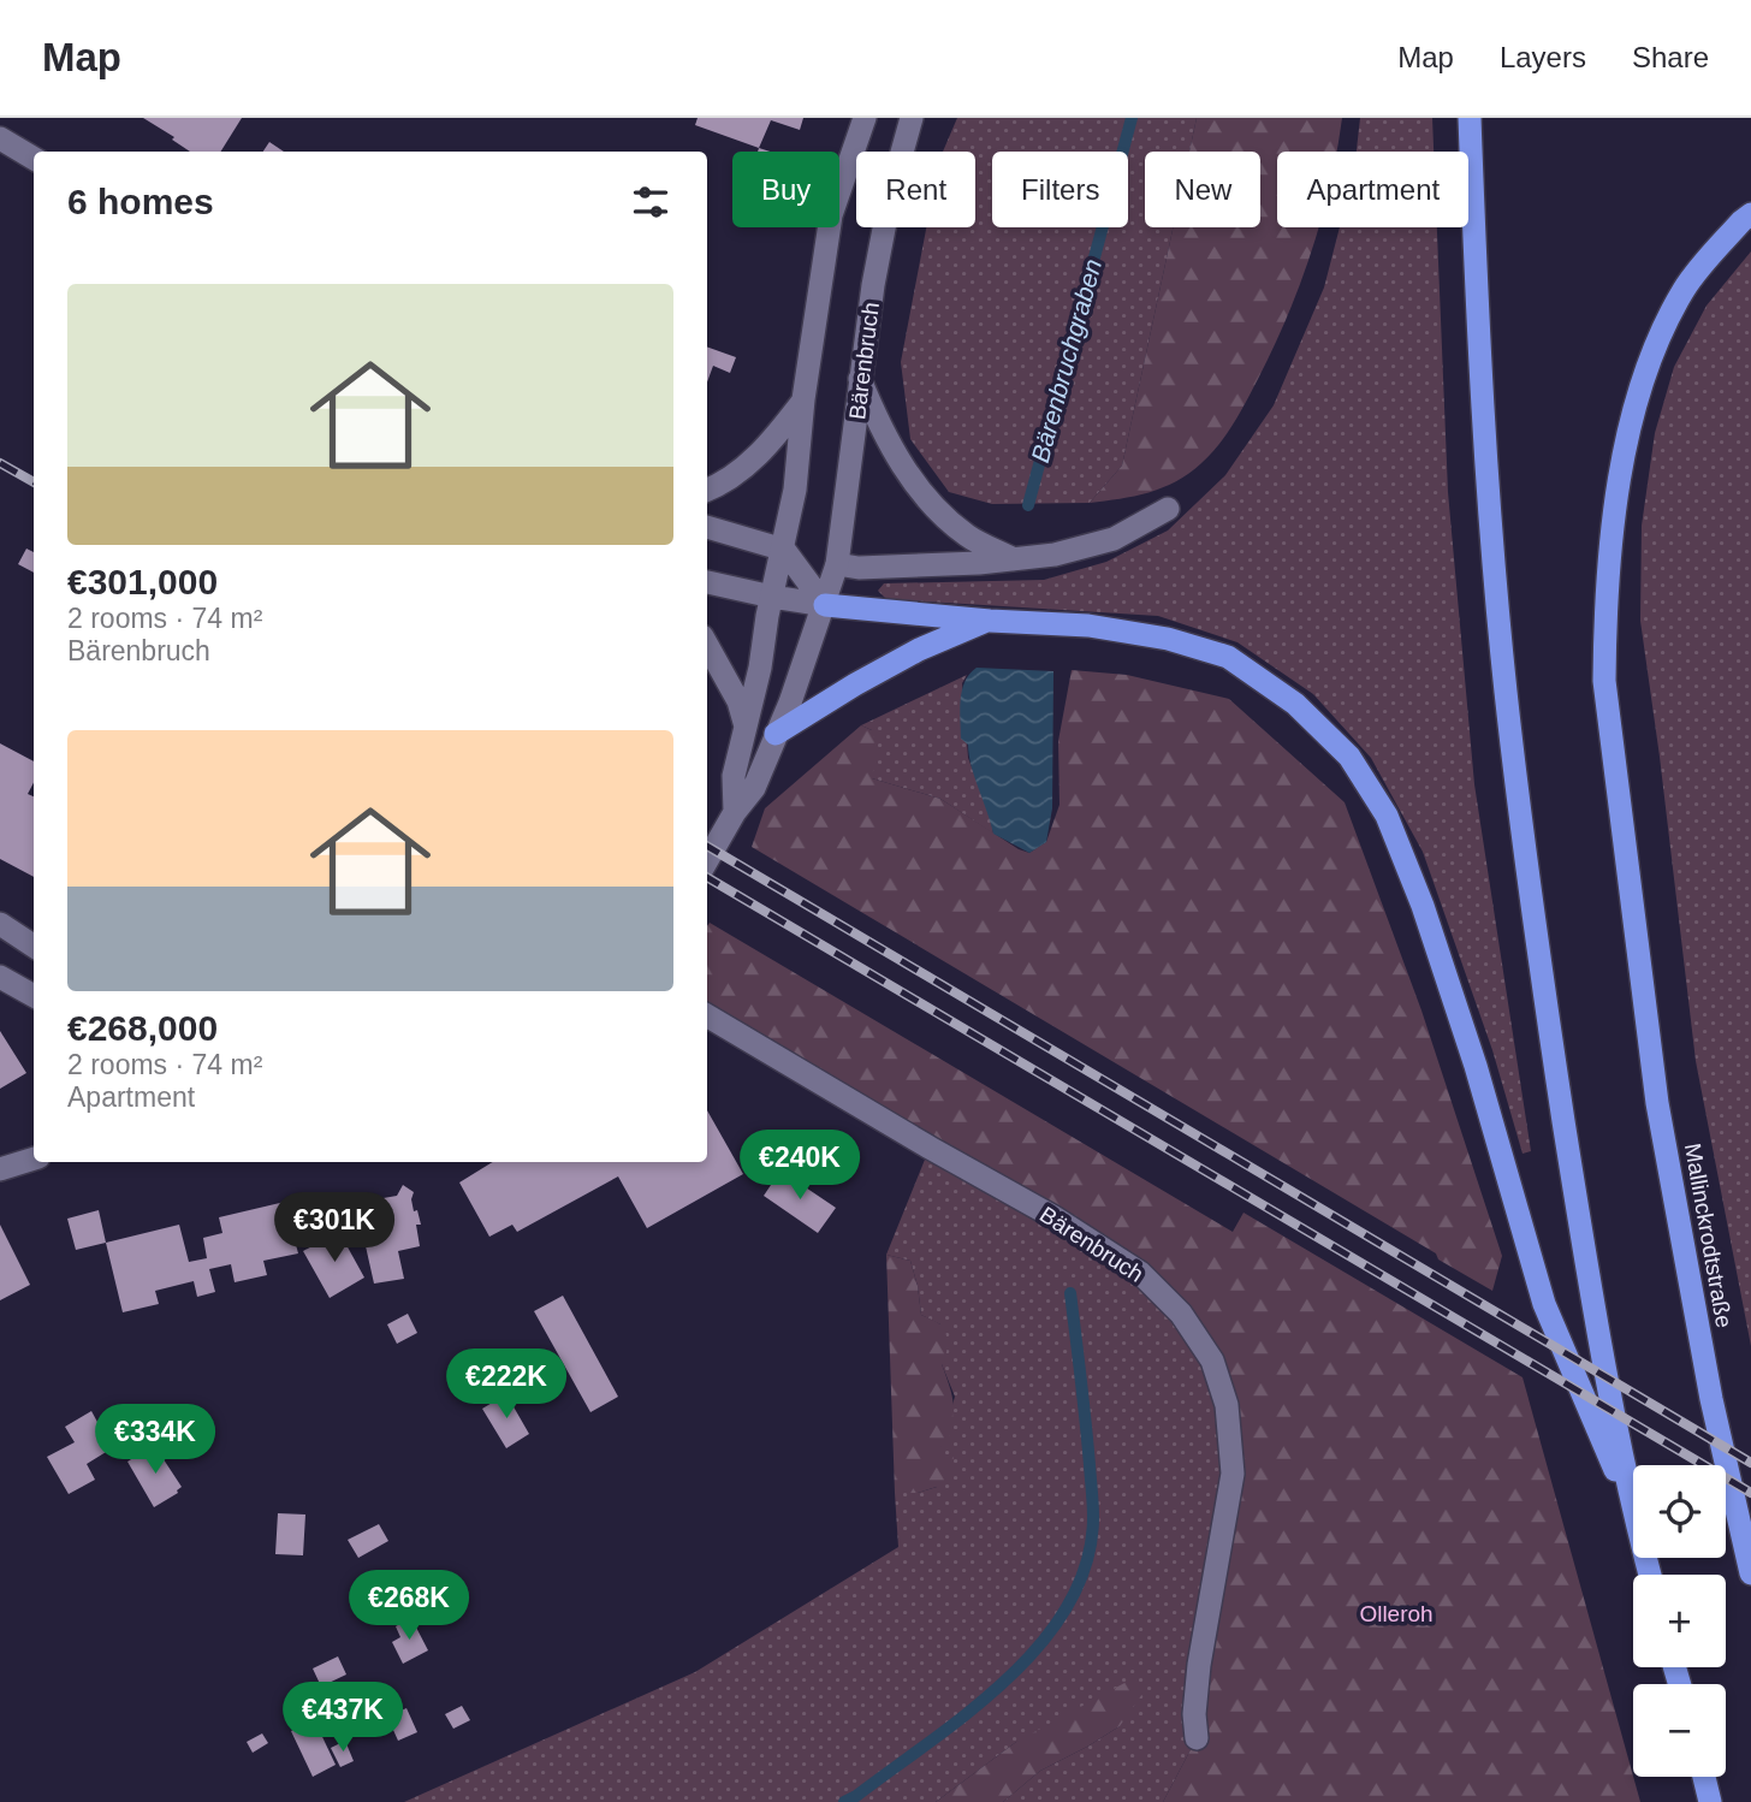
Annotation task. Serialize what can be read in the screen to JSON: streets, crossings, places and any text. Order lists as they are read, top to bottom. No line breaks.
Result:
{"streets":{"highway":["Mallinckrodtstraße"],"main road":["Bärenbruch"]},"water":["Bärenbruchgraben"],"parks":["Olleroh"],"page":{"header":"Map","nav":["Map","Layers","Share"],"chip":["Buy","Rent","Filters","New","Apartment"],"heading":"6 homes","list":[{"name":"€301,000","note":"2 rooms · 74 m² · Bärenbruch"},{"name":"€268,000","note":"2 rooms · 74 m² · Apartment"}],"price":["€240K","€301K","€222K","€334K","€268K","€437K"],"map_buttons":["+","−"]}}
